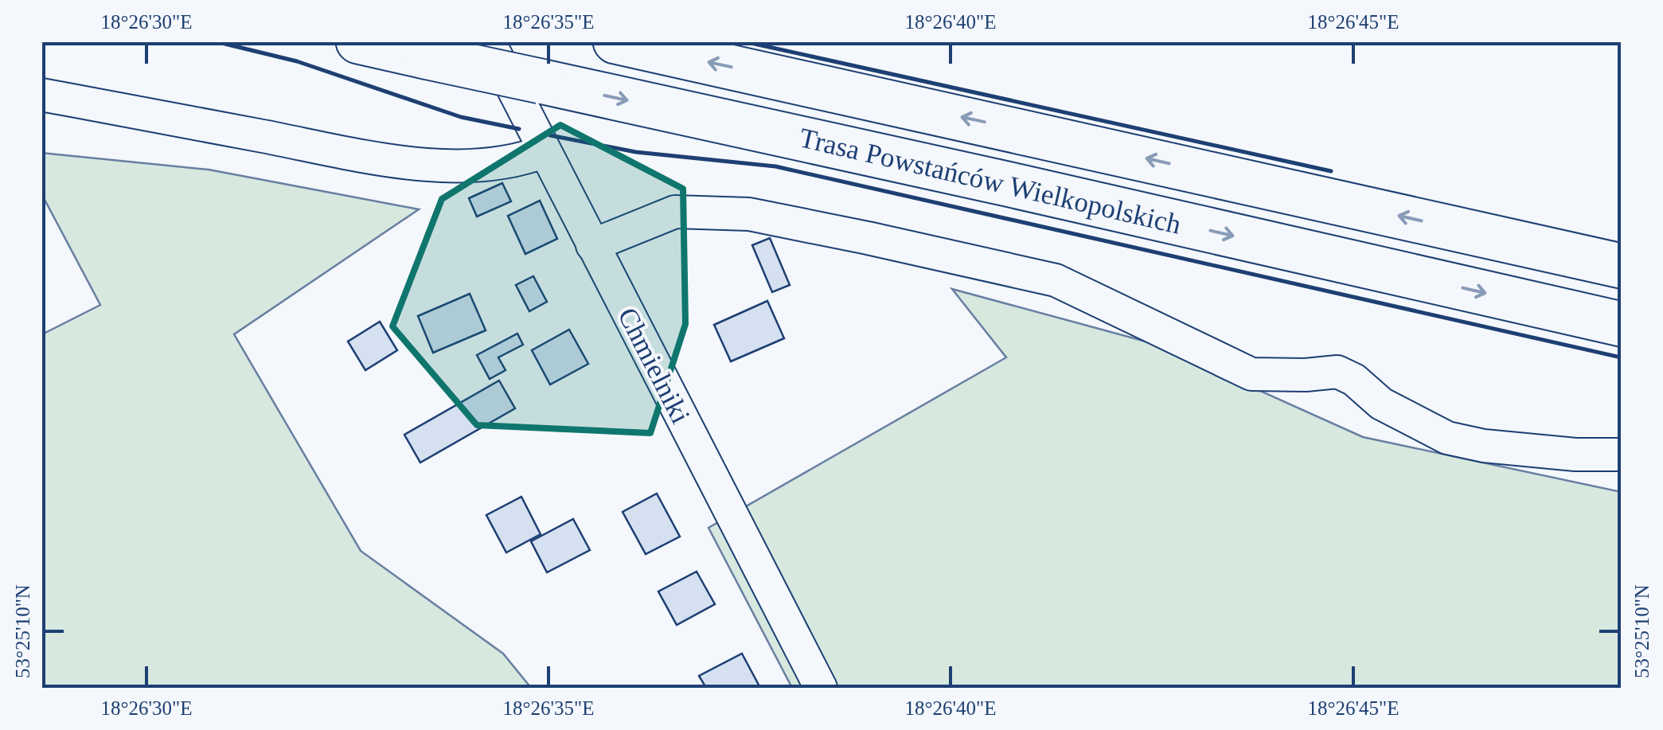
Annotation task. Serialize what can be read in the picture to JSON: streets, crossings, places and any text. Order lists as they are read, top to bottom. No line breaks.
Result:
{"streets":{"highway":["Trasa Powstańców Wielkopolskich"],"street":["Chmielniki"]},"coordinates":["18°26'30\"E","18°26'35\"E","18°26'40\"E","18°26'45\"E","53°25'10\"N"]}
